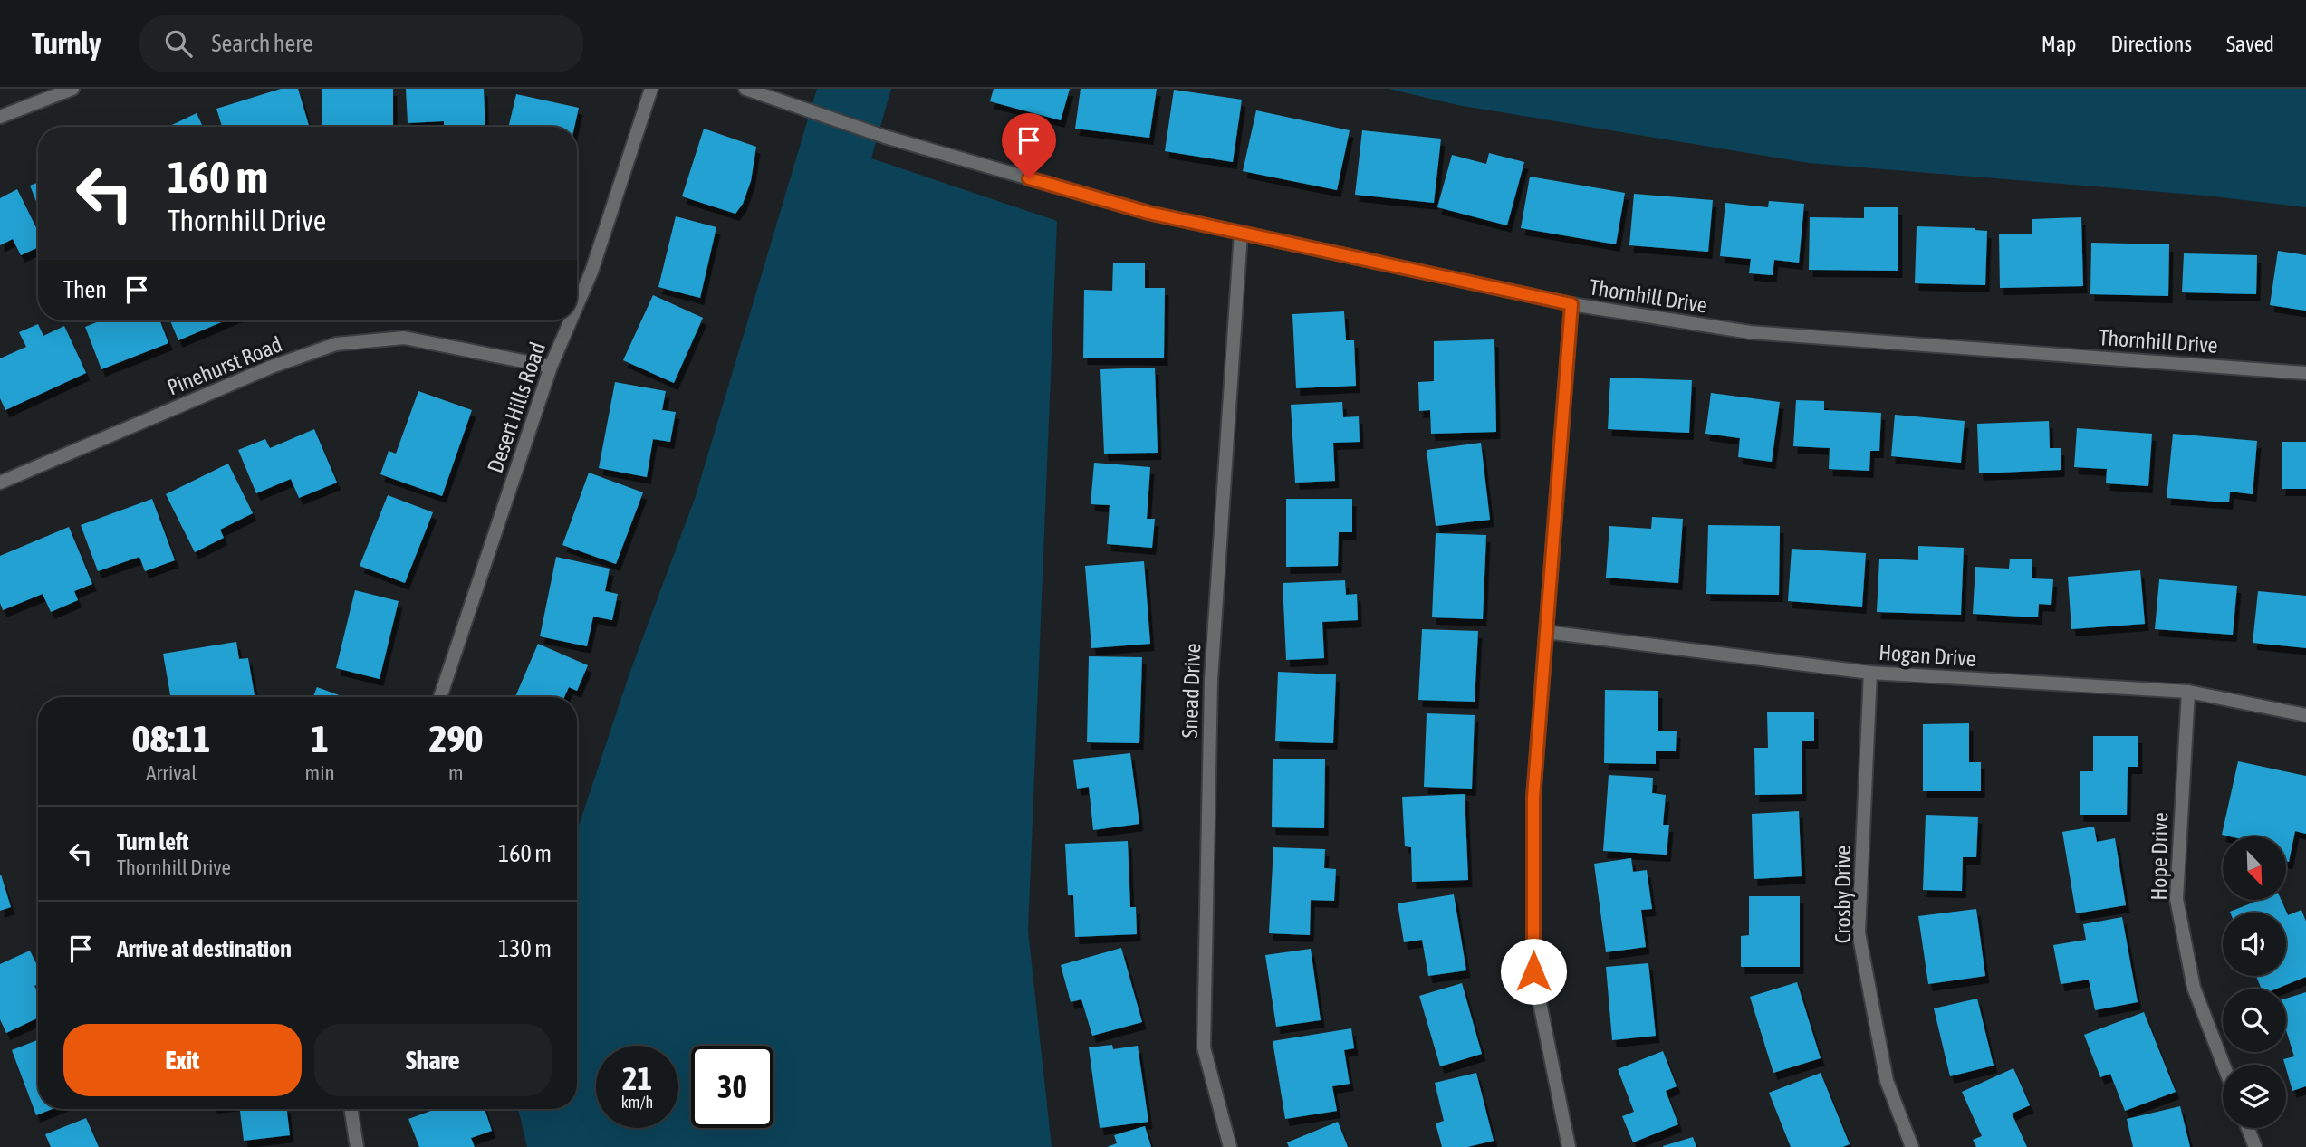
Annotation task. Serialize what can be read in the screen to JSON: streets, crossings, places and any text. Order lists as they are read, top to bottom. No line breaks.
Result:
{"streets":{"street":["Thornhill Drive","Pinehurst Road","Desert Hills Road","Hogan Drive","Snead Drive","Hope Drive","Crosby Drive"]},"crossings":[["Thornhill Drive","Snead Drive"],["Pinehurst Road","Desert Hills Road"],["Hogan Drive","Hope Drive"],["Hogan Drive","Crosby Drive"]],"north":"bottom right","page":{"header":"Turnly","search":"Search here","nav":["Map","Directions","Saved"],"turn":["160 m","Thornhill Drive"],"then":"Then","eta":["08:11","Arrival","1","min","290","m"],"list":[{"name":"Turn left","note":"Thornhill Drive","value":"160 m"},{"name":"Arrive at destination","value":"130 m"}],"buttons":["Exit","Share"],"speed":"21 km/h","limit":"30"}}
